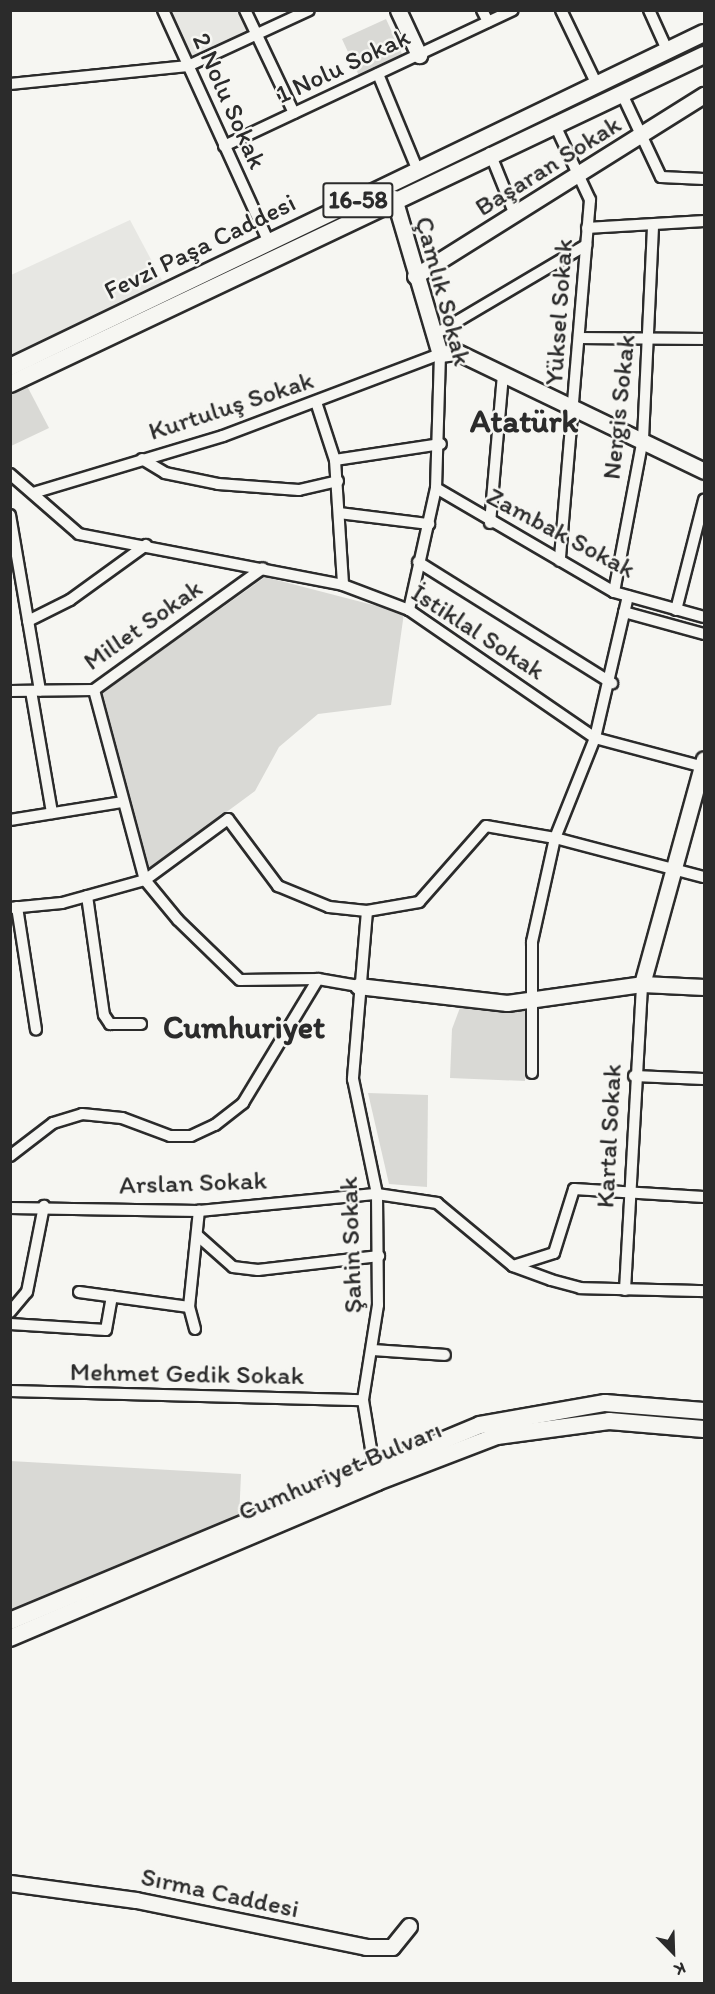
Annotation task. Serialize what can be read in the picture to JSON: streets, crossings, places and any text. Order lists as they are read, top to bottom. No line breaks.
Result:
{"streets":{"main road":["16-58","Fevzi Paşa Caddesi","Cumhuriyet Bulvarı"],"street":["1 Nolu Sokak","2 Nolu Sokak","Başaran Sokak","Çamlık Sokak","Yüksel Sokak","Kurtuluş Sokak","Nergis Sokak","Zambak Sokak","Millet Sokak","İstiklal Sokak","Kartal Sokak","Arslan Sokak","Şahin Sokak","Mehmet Gedik Sokak","Sırma Caddesi"]},"crossings":[["1 Nolu Sokak","2 Nolu Sokak"],["2 Nolu Sokak","Fevzi Paşa Caddesi"],["Başaran Sokak","Çamlık Sokak"],["Başaran Sokak","Yüksel Sokak"],["Fevzi Paşa Caddesi","Çamlık Sokak"],["Fevzi Paşa Caddesi","Yüksel Sokak"],["Çamlık Sokak","Kurtuluş Sokak"],["Çamlık Sokak","Zambak Sokak"],["Çamlık Sokak","İstiklal Sokak"],["Yüksel Sokak","Zambak Sokak"],["Kurtuluş Sokak","İstiklal Sokak"],["Nergis Sokak","Zambak Sokak"],["Millet Sokak","İstiklal Sokak"],["Arslan Sokak","Şahin Sokak"],["Şahin Sokak","Mehmet Gedik Sokak"],["Şahin Sokak","Cumhuriyet Bulvarı"]],"districts":["Atatürk","Cumhuriyet"],"north":"bottom right"}
